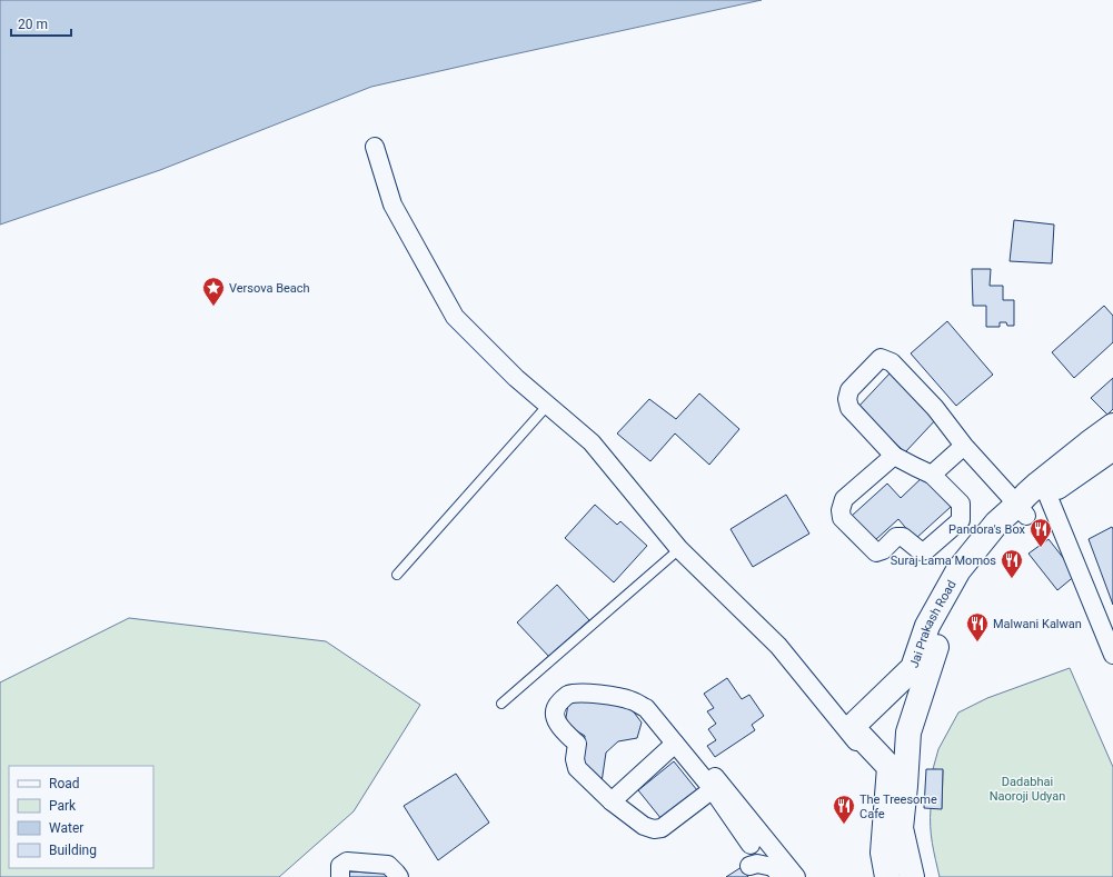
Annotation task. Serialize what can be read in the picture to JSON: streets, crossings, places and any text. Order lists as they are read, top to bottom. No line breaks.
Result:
{"streets":{"main road":["Jai Prakash Road"]},"parks":["Dadabhai Naoroji Udyan"],"places":{"place":["Versova Beach"],"restaurant":["Pandora's Box","Suraj Lama Momos","Malwani Kalwan","The Treesome Cafe"]},"legend":["Road","Park","Water","Building"],"scale_bar":"20 m"}
